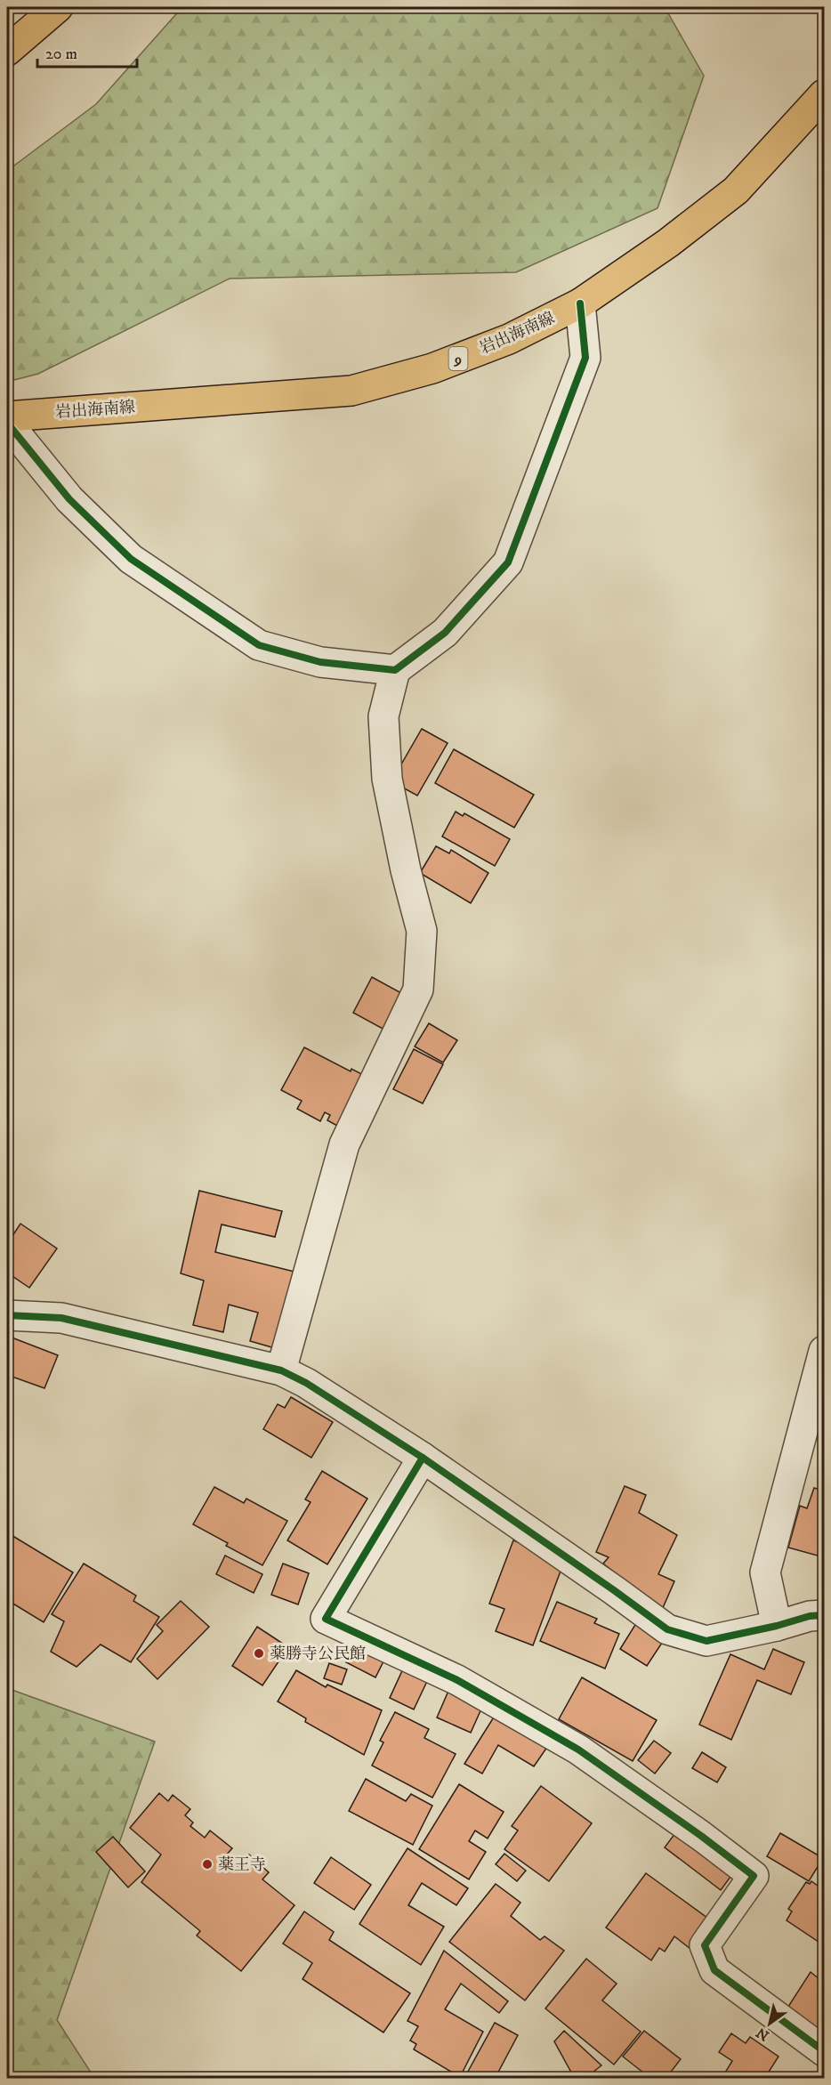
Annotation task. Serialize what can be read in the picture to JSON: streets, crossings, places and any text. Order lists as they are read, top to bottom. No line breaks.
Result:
{"streets":{"main road":["岩出海南線","9"]},"places":["薬勝寺公民館","薬王寺"],"scale_bar":"20 m","north":"bottom left"}
